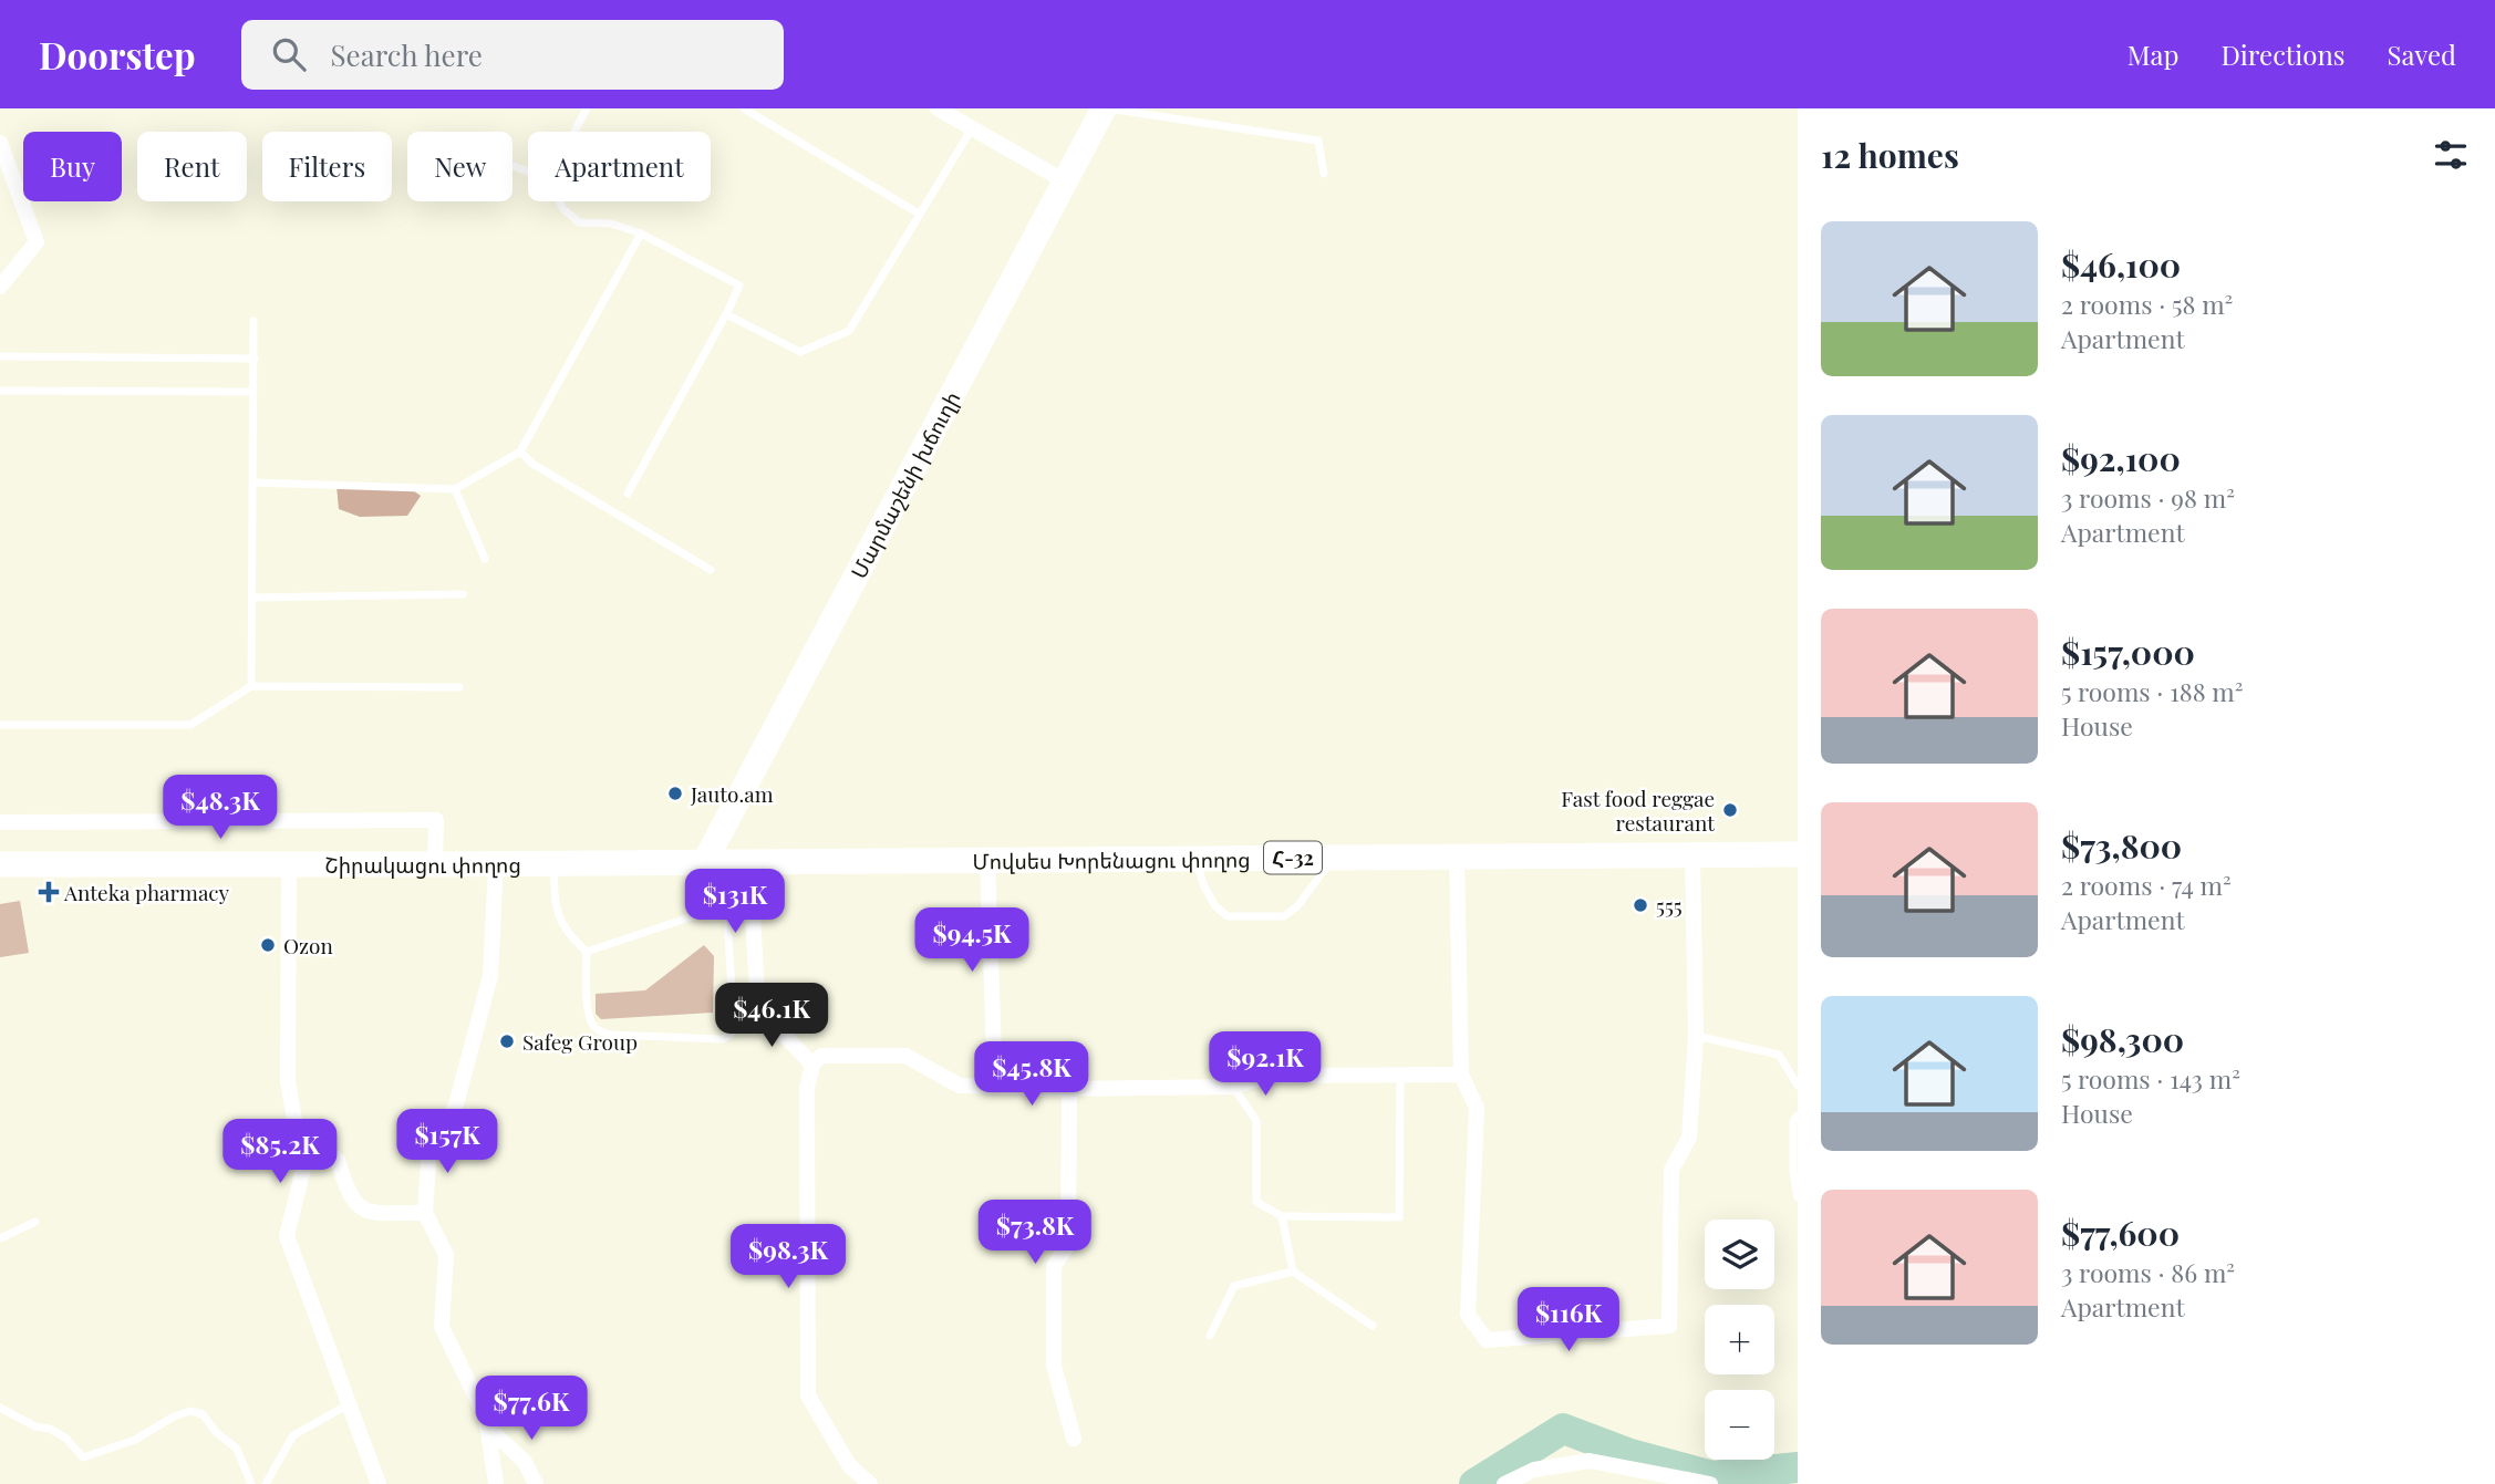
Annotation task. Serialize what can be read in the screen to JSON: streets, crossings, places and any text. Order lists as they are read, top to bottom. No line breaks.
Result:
{"streets":{"main road":["Մարմաշենի խճուղի","Հ-32","Մովսես Խորենացու փողոց","Շիրակացու փողոց"]},"crossings":[["Մարմաշենի խճուղի","Մովսես Խորենացու փողոց"],["Մարմաշենի խճուղի","Շիրակացու փողոց"],["Մովսես Խորենացու փողոց","Շիրակացու փողոց"]],"places":{"other":["Jauto.am","Fast food reggae restaurant","555","Ozon","Safeg Group"],"health":["Anteka pharmacy"]},"page":{"header":"Doorstep","search":"Search here","nav":["Map","Directions","Saved"],"heading":"12 homes","chip":["Buy","Rent","Filters","New","Apartment"],"list":[{"name":"$46,100","note":"2 rooms · 58 m² · Apartment"},{"name":"$92,100","note":"3 rooms · 98 m² · Apartment"},{"name":"$157,000","note":"5 rooms · 188 m² · House"},{"name":"$73,800","note":"2 rooms · 74 m² · Apartment"},{"name":"$98,300","note":"5 rooms · 143 m² · House"},{"name":"$77,600","note":"3 rooms · 86 m² · Apartment"}],"price":["$48.3K","$131K","$94.5K","$46.1K","$92.1K","$45.8K","$157K","$85.2K","$73.8K","$98.3K","$116K","$77.6K"],"map_buttons":["+","−"]}}
